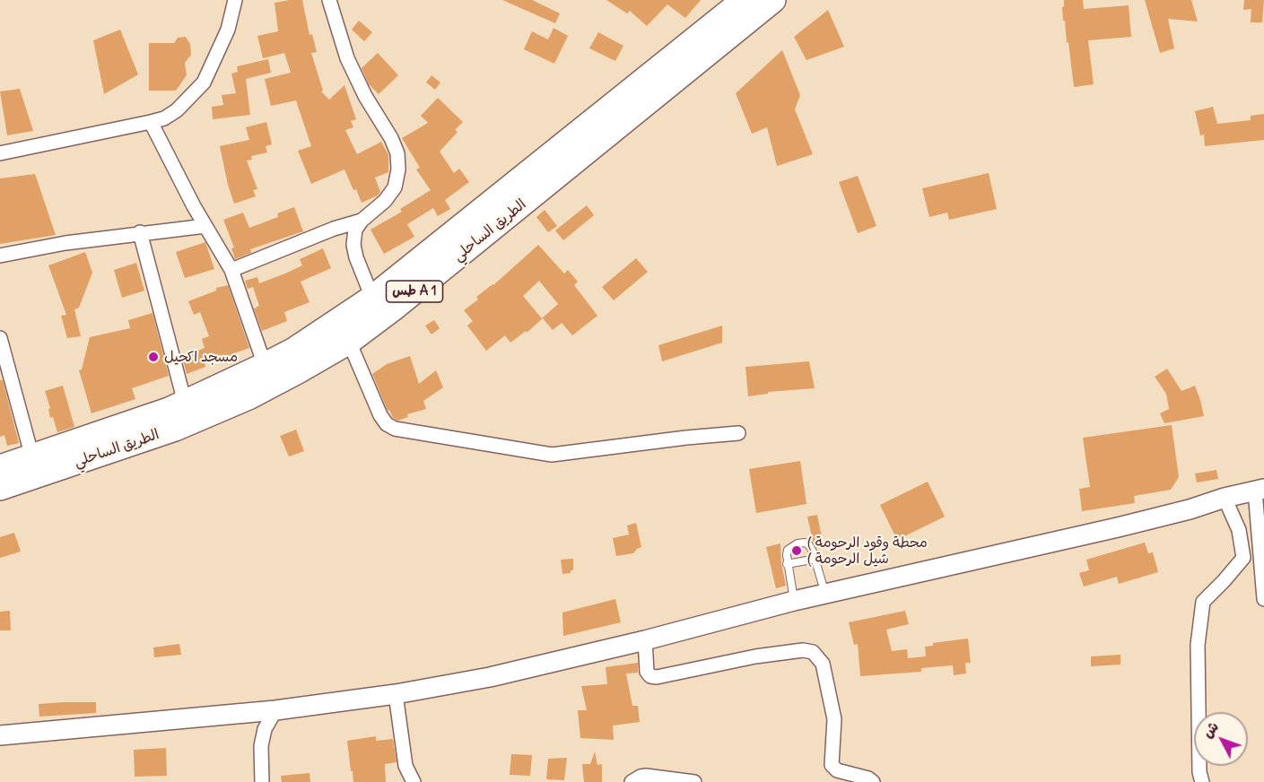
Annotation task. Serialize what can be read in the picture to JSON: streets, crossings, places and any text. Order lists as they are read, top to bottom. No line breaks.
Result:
{"streets":{"highway":["الطريق الساحلي","طس A 1"]},"places":["مسجد اكحيل","( محطة وقود الرحومة ( شيل الرحومة"],"north":"top left"}
